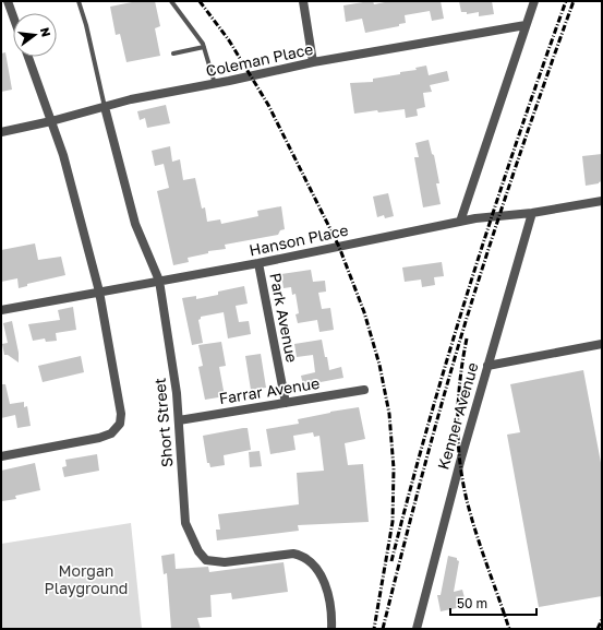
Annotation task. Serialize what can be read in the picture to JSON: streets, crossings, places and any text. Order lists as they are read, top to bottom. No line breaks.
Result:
{"streets":{"street":["Coleman Place","Hanson Place","Park Avenue","Farrar Avenue","Kenner Avenue","Short Street"]},"crossings":[["Coleman Place","Short Street"],["Hanson Place","Park Avenue"],["Hanson Place","Kenner Avenue"],["Hanson Place","Short Street"],["Park Avenue","Farrar Avenue"],["Farrar Avenue","Short Street"]],"parks":["Morgan Playground"],"scale_bar":"50 m","north":"right"}
